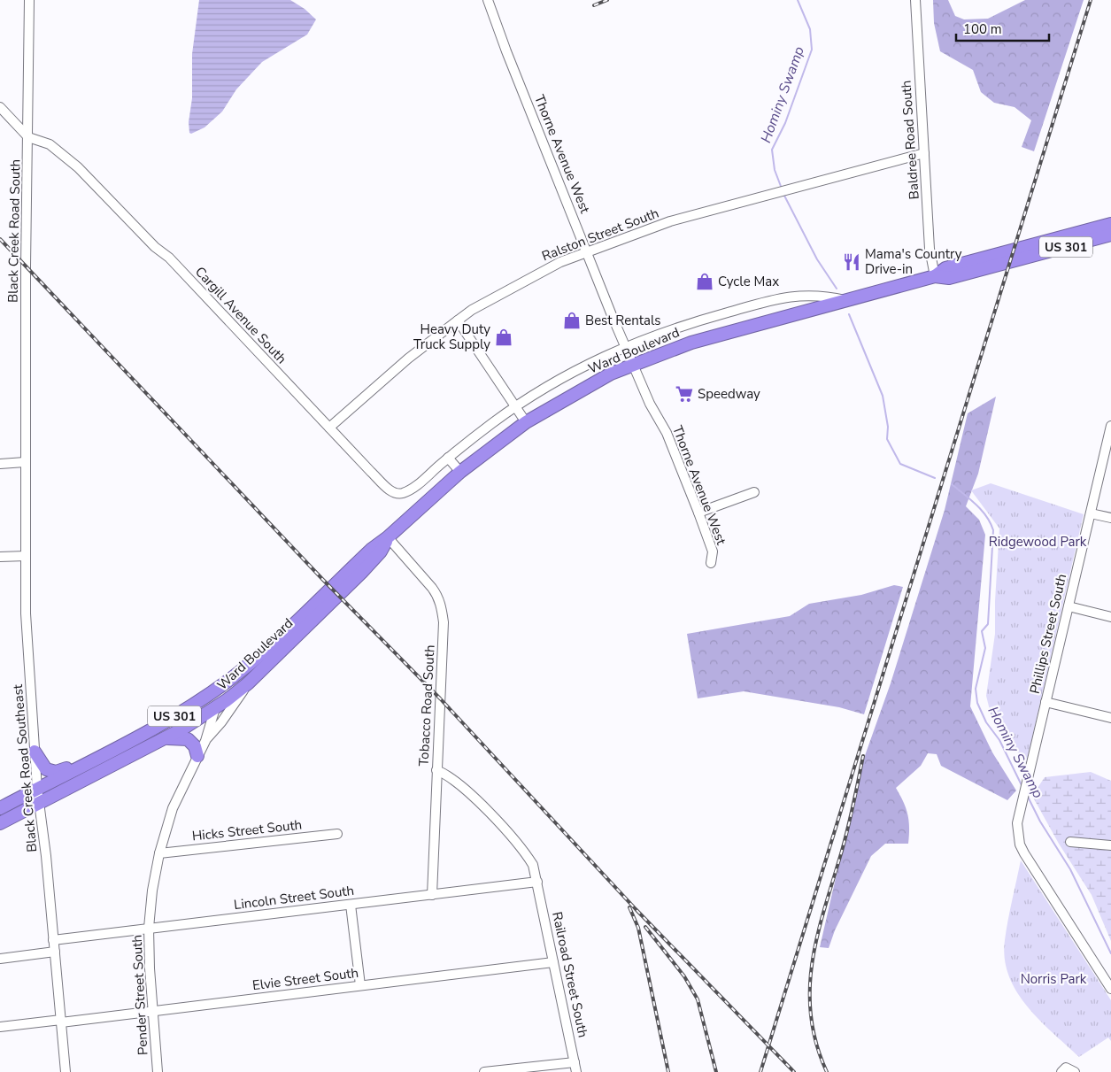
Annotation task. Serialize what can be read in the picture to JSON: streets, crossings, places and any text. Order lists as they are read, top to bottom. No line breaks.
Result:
{"streets":{"highway":["US 301","Ward Boulevard"],"street":["Baldree Road South","Thorne Avenue West","Black Creek Road South","Ralston Street South","Cargill Avenue South","Phillips Street South","Tobacco Road South","Black Creek Road Southeast","Hicks Street South","Lincoln Street South","Railroad Street South","Elvie Street South","Pender Street South"]},"crossings":[["Baldree Road South","Ralston Street South"],["Baldree Road South","Ward Boulevard"],["Thorne Avenue West","Ralston Street South"],["Thorne Avenue West","Ward Boulevard"],["Black Creek Road South","Cargill Avenue South"],["Black Creek Road South","Black Creek Road Southeast"],["Ralston Street South","Cargill Avenue South"],["Ward Boulevard","Tobacco Road South"],["Ward Boulevard","Black Creek Road Southeast"],["Ward Boulevard","Pender Street South"],["Tobacco Road South","Lincoln Street South"],["Tobacco Road South","Railroad Street South"],["Black Creek Road Southeast","Lincoln Street South"],["Black Creek Road Southeast","Elvie Street South"],["Hicks Street South","Pender Street South"],["Lincoln Street South","Railroad Street South"],["Lincoln Street South","Pender Street South"],["Railroad Street South","Elvie Street South"],["Elvie Street South","Pender Street South"]],"water":["Hominy Swamp"],"parks":["Ridgewood Park","Norris Park"],"places":{"restaurant":["Mama's Country Drive-in"],"shop":["Cycle Max","Best Rentals","Heavy Duty Truck Supply"],"supermarket":["Speedway"]},"scale_bar":"100 m"}
